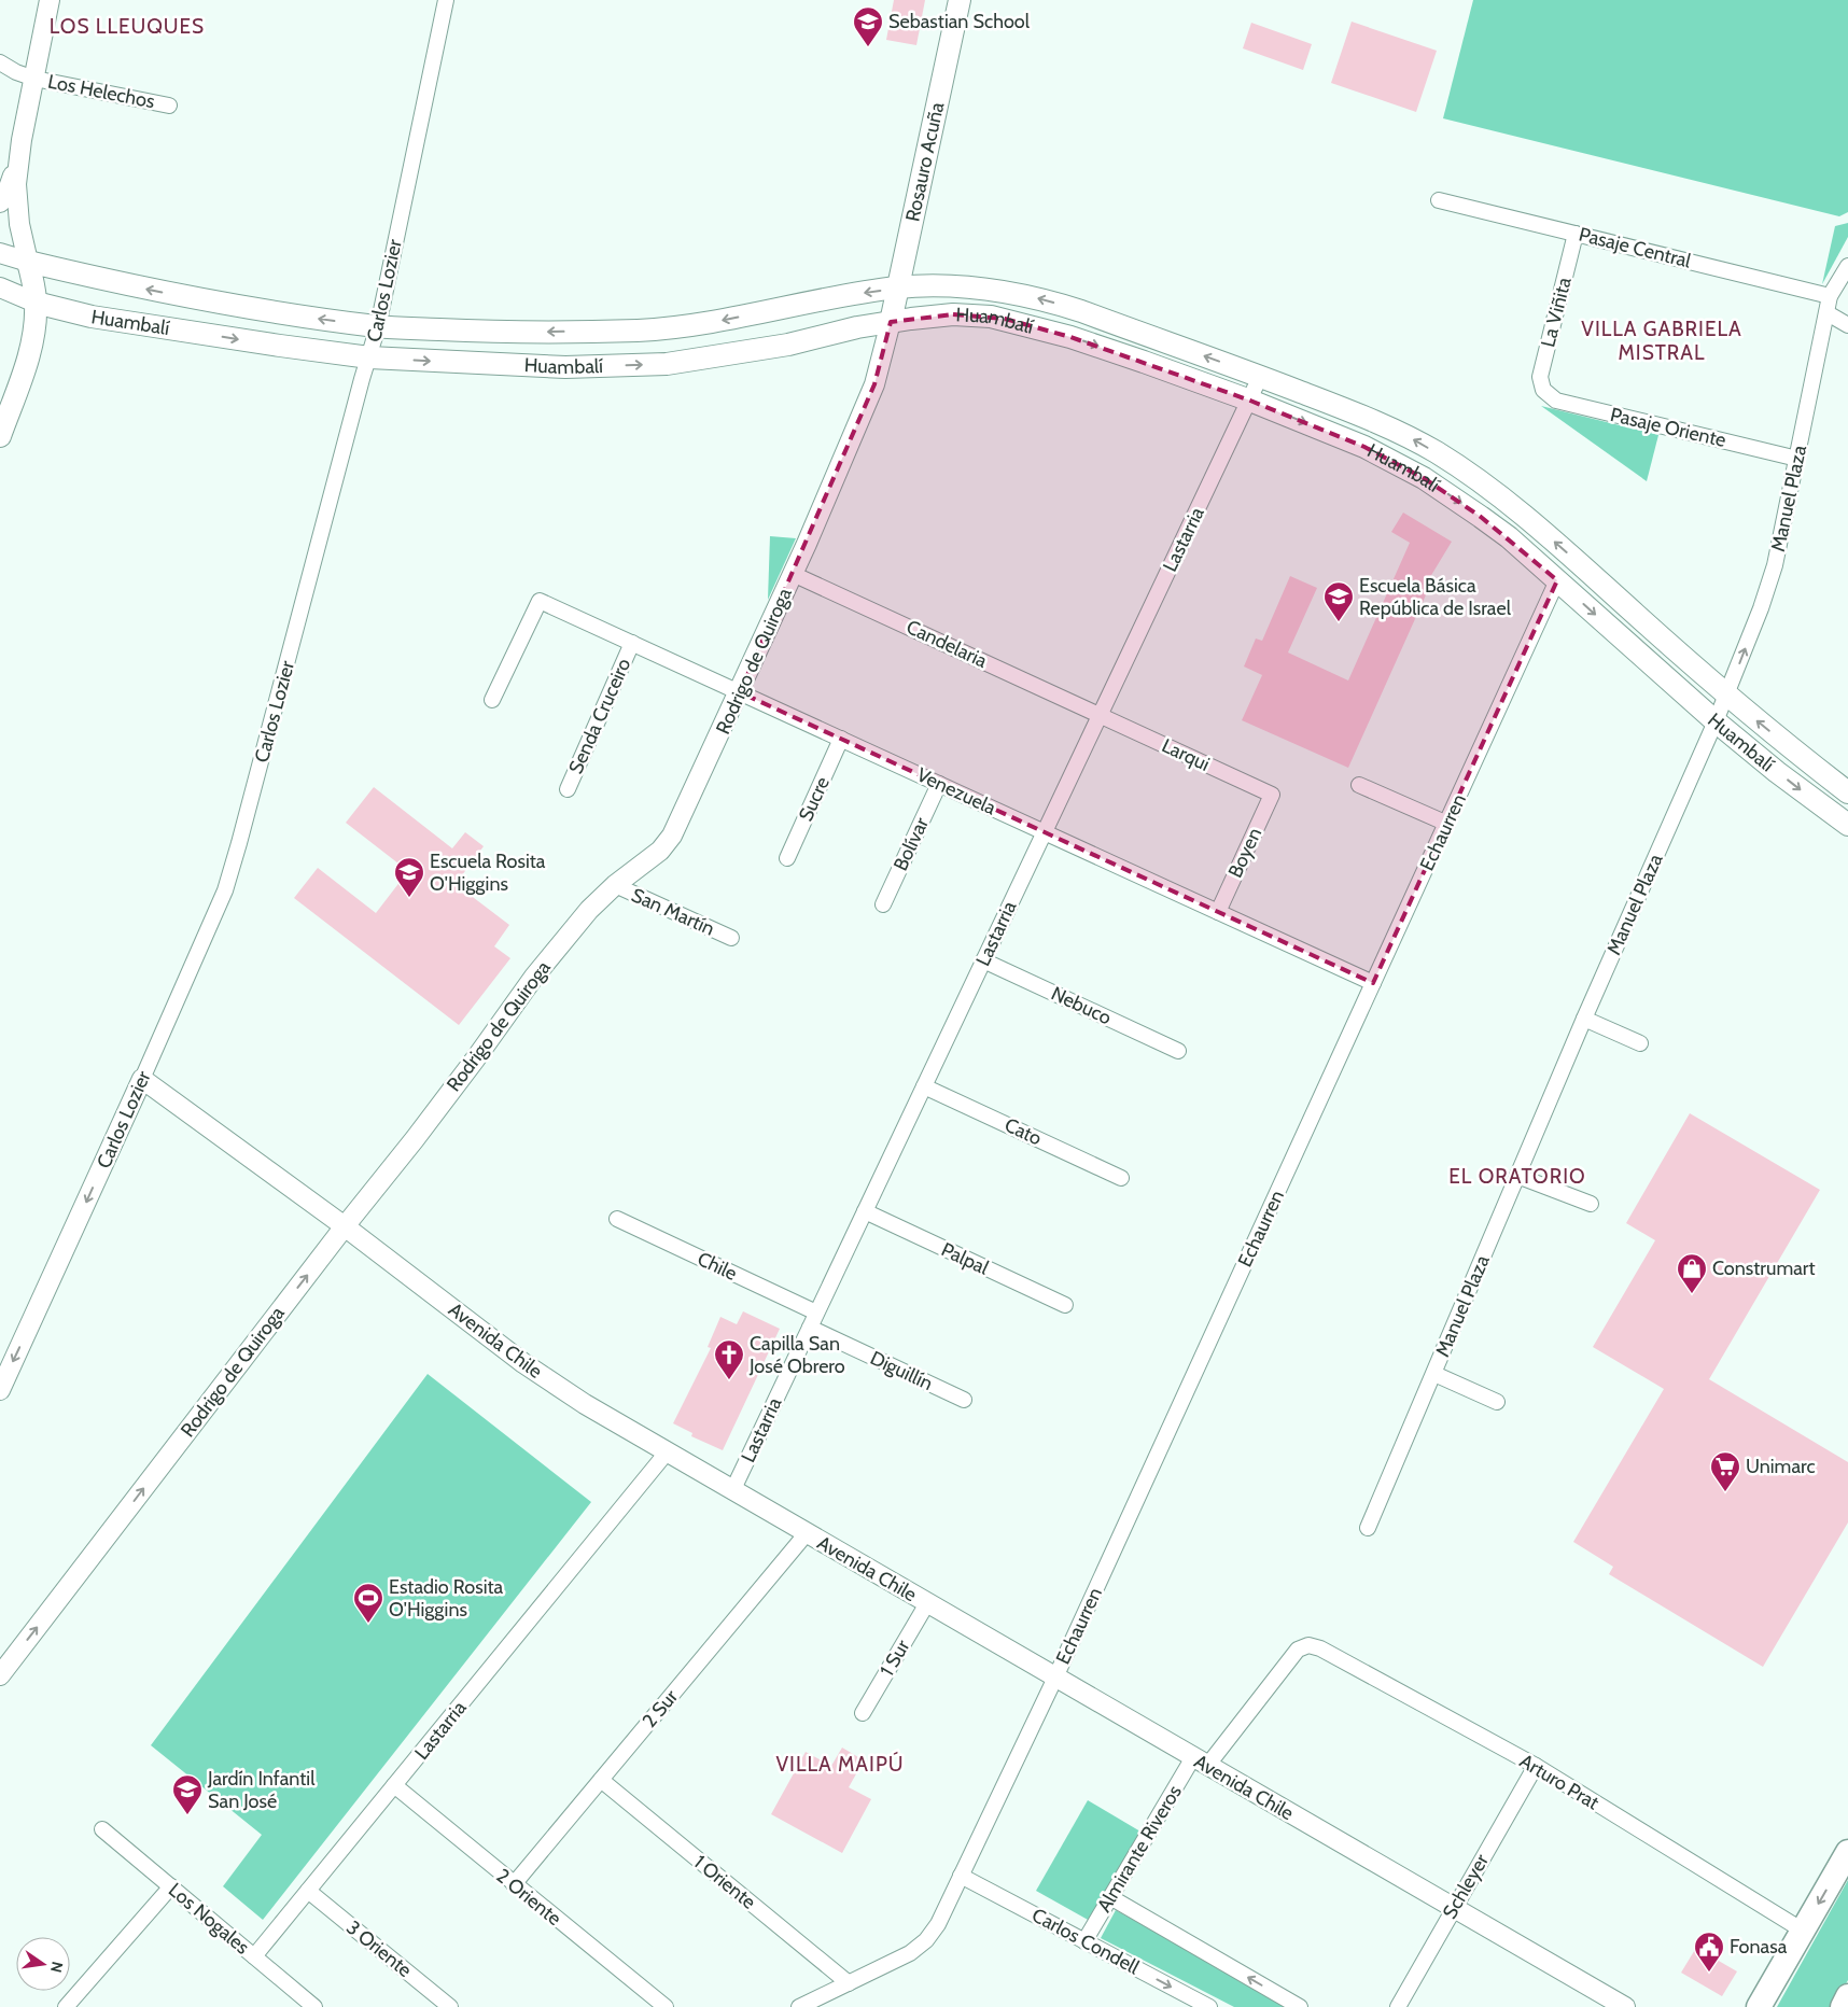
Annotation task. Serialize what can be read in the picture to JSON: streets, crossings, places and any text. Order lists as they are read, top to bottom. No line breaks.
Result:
{"streets":{"main road":["Rosauro Acuña","Huambalí"],"street":["Los Helechos","Pasaje Central","Carlos Lozier","La Viñita","Pasaje Oriente","Manuel Plaza","Lastarria","Candelaria","Rodrigo de Quiroga","Senda Cruceiro","Larqui","Venezuela","Sucre","Echaurren","Bolívar","Boyen","San Martín","Nebuco","Cato","Palpal","Chile","Avenida Chile","Diguillín","1 Sur","2 Sur","Arturo Prat","Almirante Riveros","1 Oriente","Schleyer","2 Oriente","Los Nogales","Carlos Condell","3 Oriente"]},"crossings":[["Rosauro Acuña","Huambalí"],["Rosauro Acuña","Rodrigo de Quiroga"],["Pasaje Central","La Viñita"],["Pasaje Central","Manuel Plaza"],["Carlos Lozier","Huambalí"],["Carlos Lozier","Avenida Chile"],["La Viñita","Pasaje Oriente"],["Huambalí","Manuel Plaza"],["Huambalí","Lastarria"],["Huambalí","Rodrigo de Quiroga"],["Huambalí","Echaurren"],["Pasaje Oriente","Manuel Plaza"],["Lastarria","Candelaria"],["Lastarria","Larqui"],["Lastarria","Venezuela"],["Lastarria","Nebuco"],["Lastarria","Cato"],["Lastarria","Palpal"],["Lastarria","Chile"],["Lastarria","Avenida Chile"],["Lastarria","Diguillín"],["Lastarria","2 Oriente"],["Lastarria","Los Nogales"],["Lastarria","3 Oriente"],["Candelaria","Rodrigo de Quiroga"],["Candelaria","Larqui"],["Rodrigo de Quiroga","Venezuela"],["Rodrigo de Quiroga","San Martín"],["Rodrigo de Quiroga","Avenida Chile"],["Senda Cruceiro","Venezuela"],["Larqui","Boyen"],["Venezuela","Sucre"],["Venezuela","Echaurren"],["Venezuela","Bolívar"],["Venezuela","Boyen"],["Echaurren","Avenida Chile"],["Echaurren","Carlos Condell"],["Avenida Chile","1 Sur"],["Avenida Chile","2 Sur"],["Avenida Chile","Almirante Riveros"],["Avenida Chile","Schleyer"],["2 Sur","1 Oriente"],["2 Sur","2 Oriente"],["Arturo Prat","Almirante Riveros"],["Arturo Prat","Schleyer"],["Almirante Riveros","Carlos Condell"]],"districts":["LOS LLEUQUES","VILLA GABRIELA MISTRAL","EL ORATORIO","VILLA MAIPÚ"],"places":{"school or university":["Sebastian School","Escuela Básica República de Israel","Escuela Rosita O'Higgins","Jardín Infantil San José"],"shop":["Construmart"],"church":["Capilla San José Obrero"],"supermarket":["Unimarc"],"sports":["Estadio Rosita O'Higgins"],"public building":["Fonasa"]},"north":"right"}
